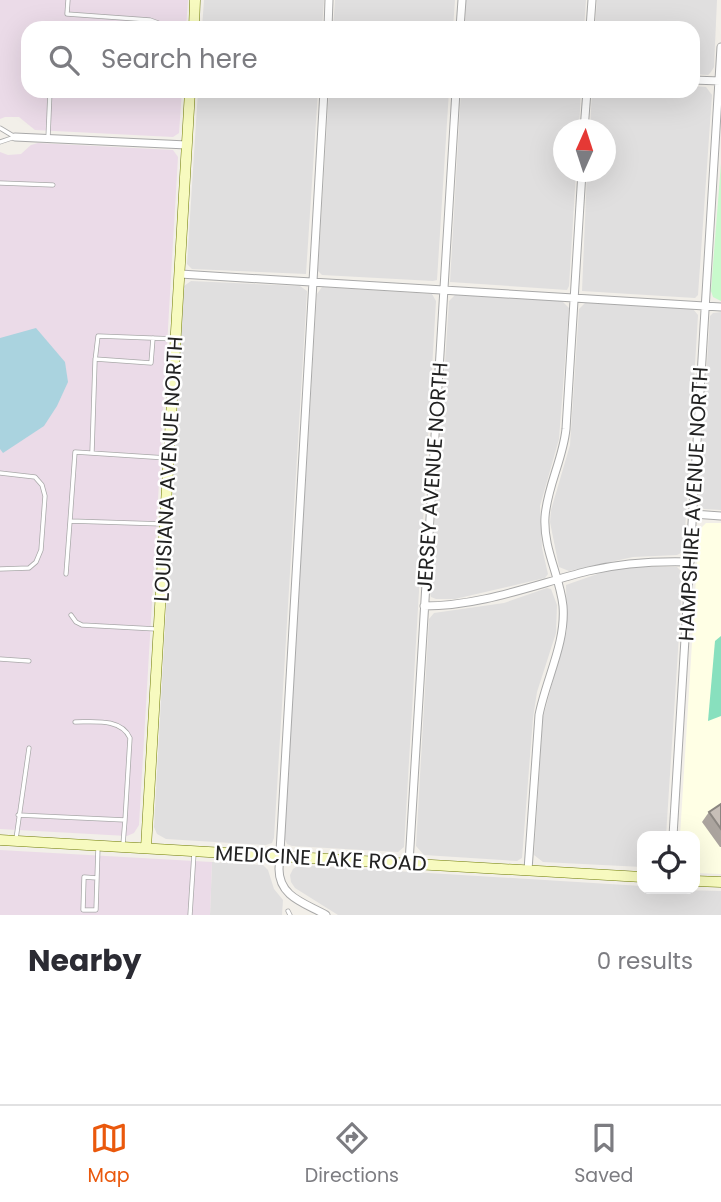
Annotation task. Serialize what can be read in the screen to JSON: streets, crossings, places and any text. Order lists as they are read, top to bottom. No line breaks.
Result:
{"streets":{"street":["LOUISIANA AVENUE NORTH","JERSEY AVENUE NORTH","HAMPSHIRE AVENUE NORTH","MEDICINE LAKE ROAD"]},"crossings":[["LOUISIANA AVENUE NORTH","MEDICINE LAKE ROAD"],["JERSEY AVENUE NORTH","MEDICINE LAKE ROAD"]],"north":"top","page":{"search":"Search here","heading":["Nearby","0 results"],"nav":["Map","Directions","Saved"]}}
